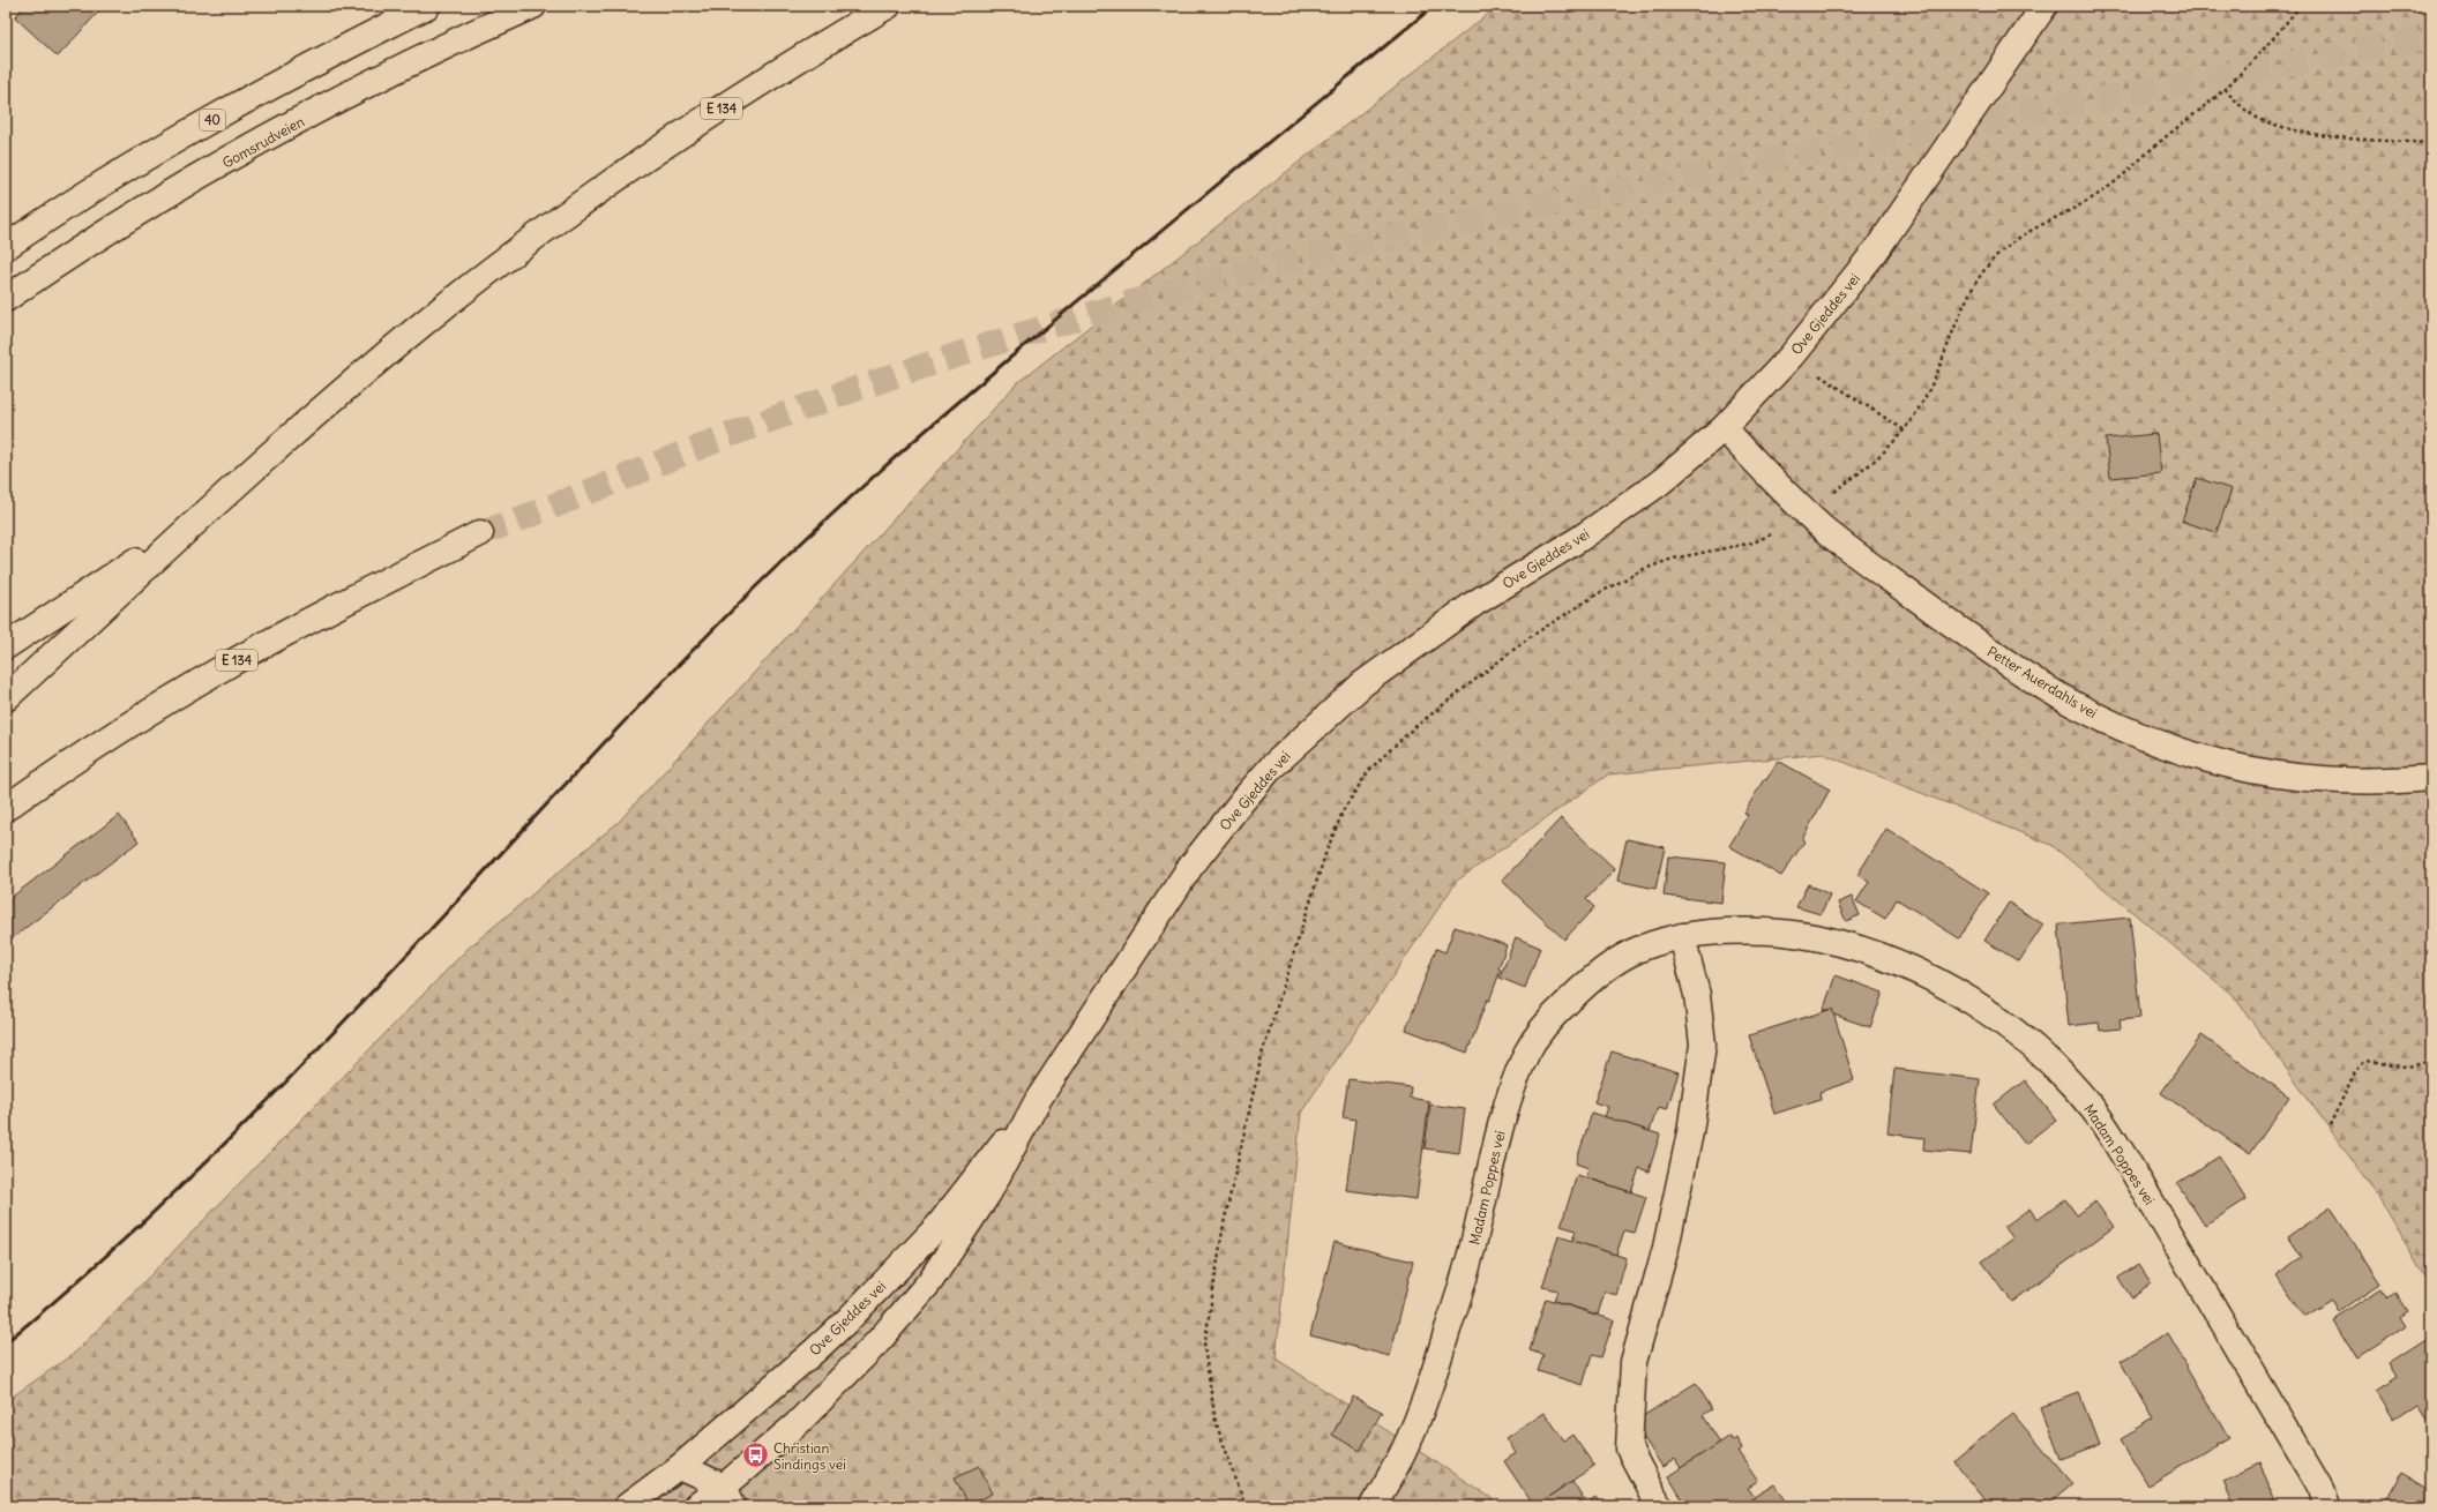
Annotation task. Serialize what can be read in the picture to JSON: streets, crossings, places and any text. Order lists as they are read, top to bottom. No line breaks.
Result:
{"streets":{"main road":["E 134","40","Gomsrudveien","Ove Gjeddes vei","Petter Auerdahls vei","Madam Poppes vei"]},"crossings":[["Ove Gjeddes vei","Petter Auerdahls vei"]],"places":{"bus stop":["Christian Sindings vei"]}}
